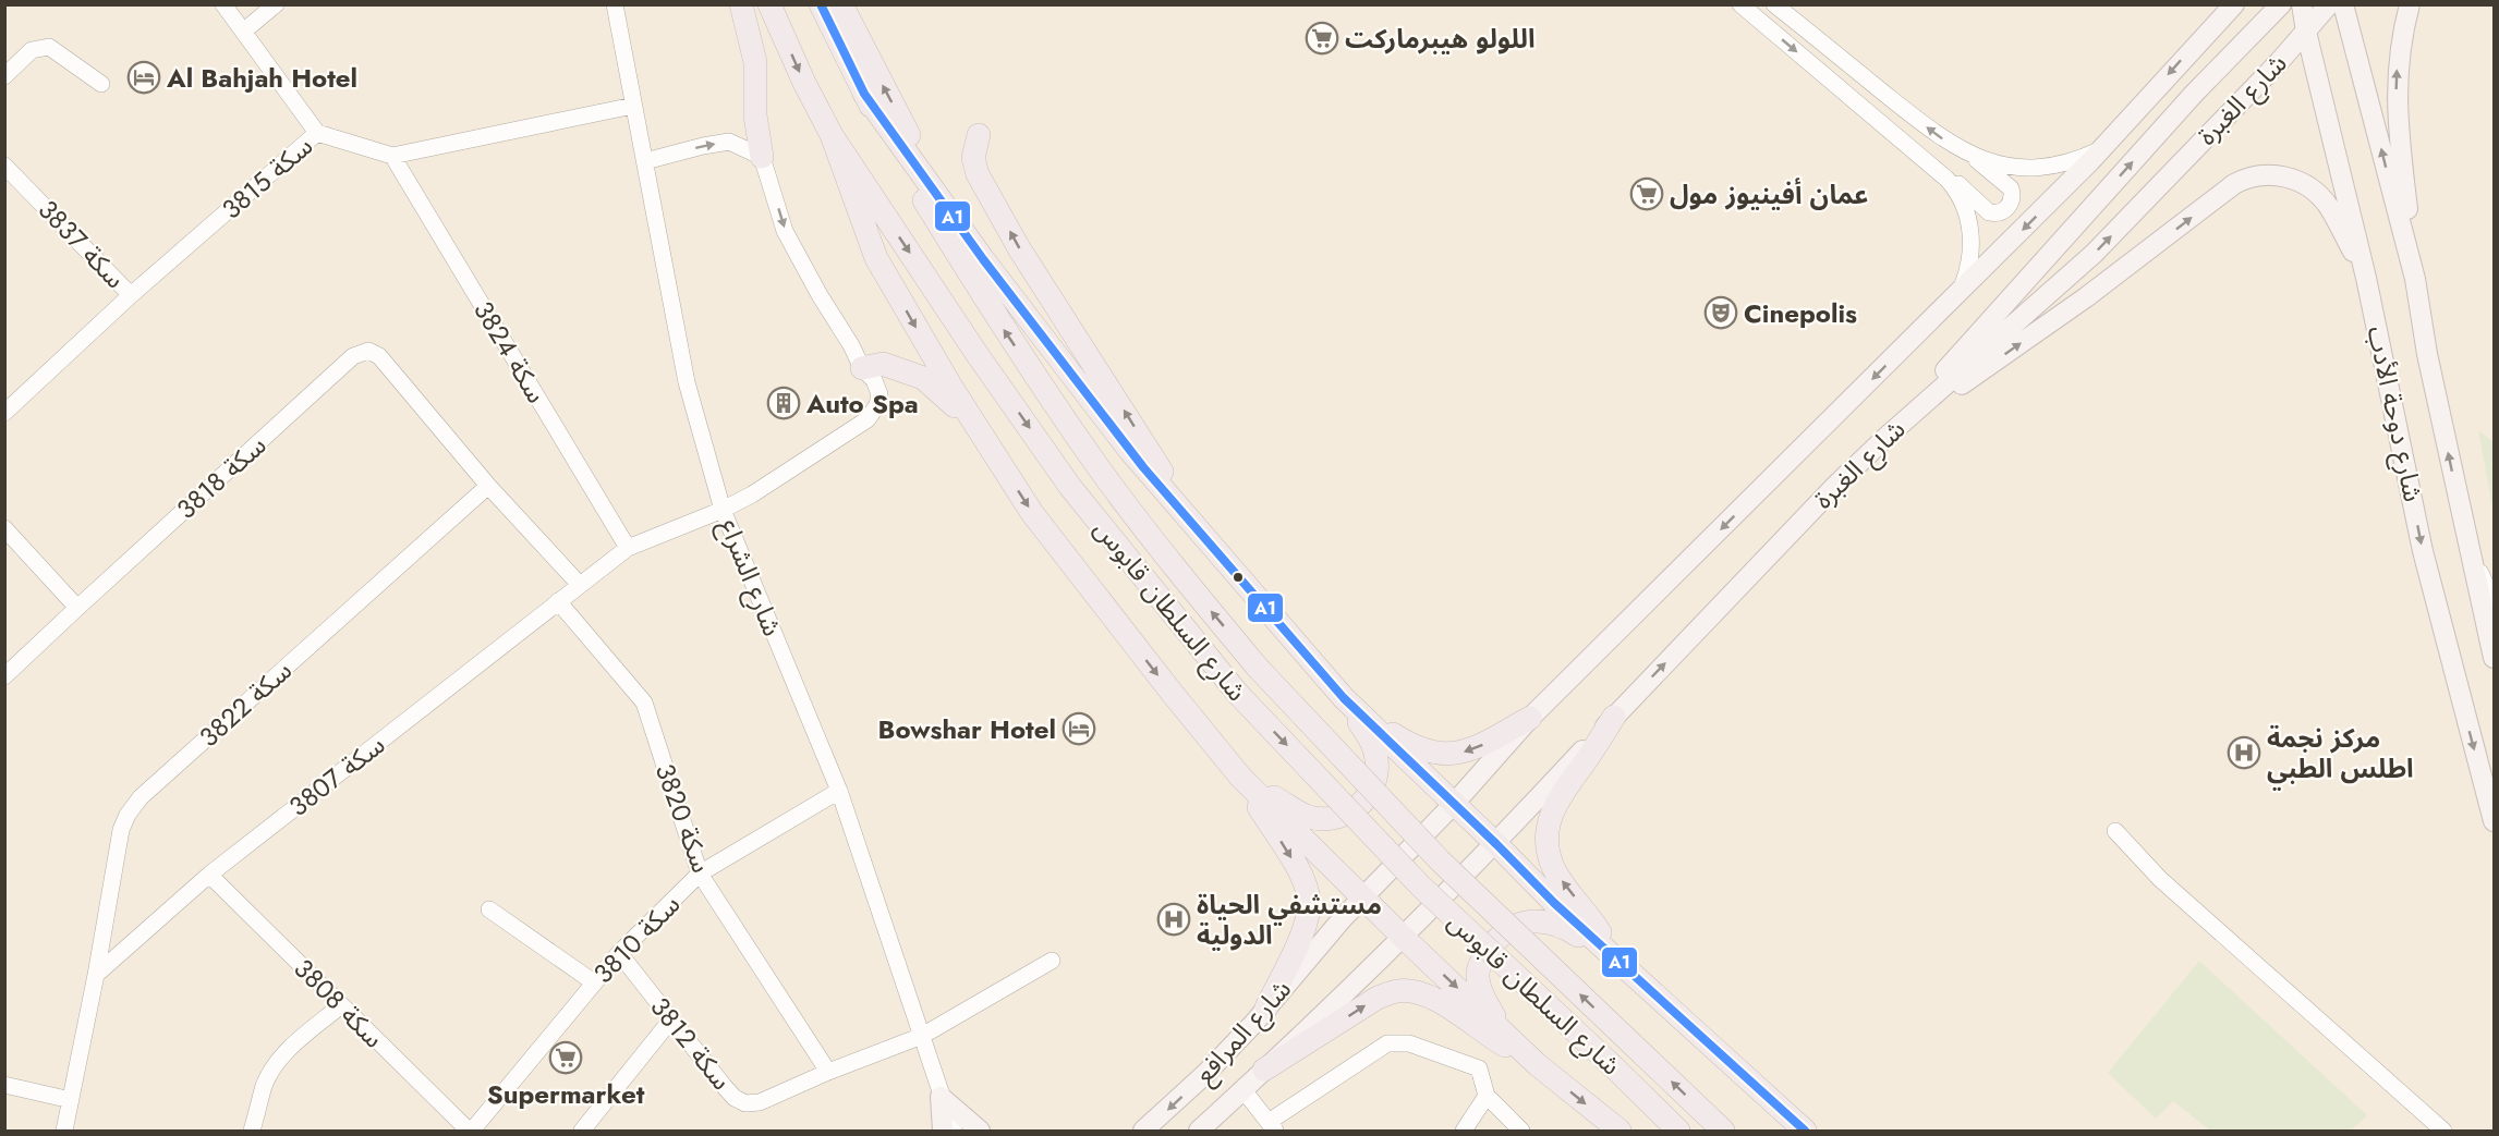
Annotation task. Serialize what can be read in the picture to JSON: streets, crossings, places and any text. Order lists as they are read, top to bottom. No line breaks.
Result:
{"streets":{"highway":["شارع السلطان قابوس"],"main road":["شارع الغبرة","شارع دوحة الأدب","شارع المرافع"],"street":["سكة 3815","سكة 3837","سكة 3824","سكة 3818","شارع الشراع","سكة 3822","سكة 3807","سكة 3820","سكة 3810","سكة 3808","سكة 3812"]},"crossings":[["شارع الغبرة","شارع دوحة الأدب"],["شارع الغبرة","شارع المرافع"],["سكة 3815","سكة 3837"],["سكة 3815","سكة 3824"],["سكة 3815","شارع الشراع"],["سكة 3824","سكة 3807"],["سكة 3818","سكة 3822"],["شارع الشراع","سكة 3807"],["شارع الشراع","سكة 3810"],["شارع الشراع","سكة 3812"],["سكة 3822","سكة 3807"],["سكة 3807","سكة 3820"],["سكة 3807","سكة 3808"],["سكة 3820","سكة 3810"],["سكة 3820","سكة 3812"],["سكة 3810","سكة 3808"],["سكة 3810","سكة 3812"]],"places":{"supermarket":["اللولو هيبرماركت","عمان أفينيوز مول","Supermarket"],"hotel":["Al Bahjah Hotel","Bowshar Hotel"],"theatre":["Cinepolis"],"building":["Auto Spa"],"hospital":["مركز نجمة اطلس الطبي","مستشفي الحياة الدولية"]},"lines":["transit line A1"]}
